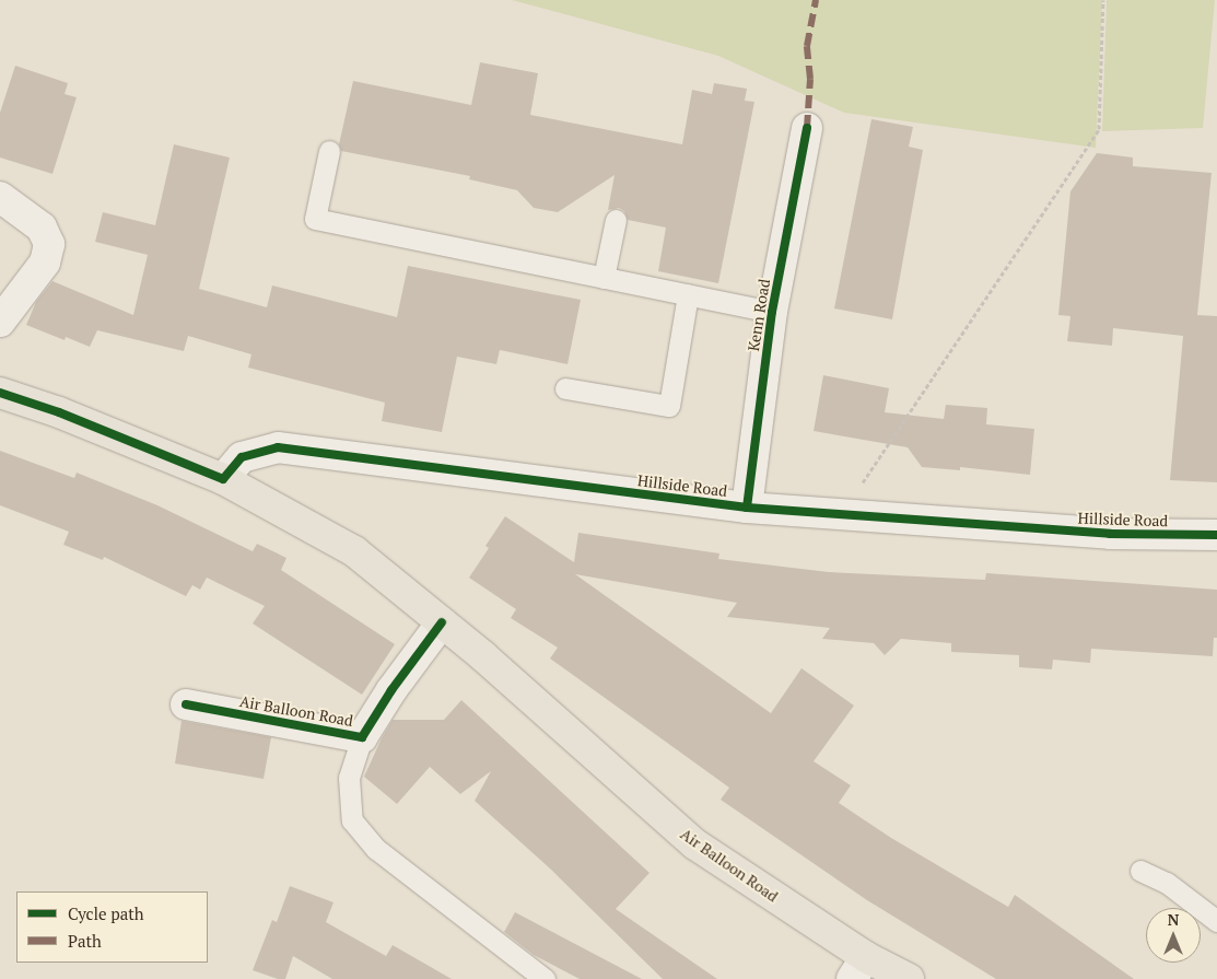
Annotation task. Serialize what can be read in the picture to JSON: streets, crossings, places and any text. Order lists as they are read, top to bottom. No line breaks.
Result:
{"streets":{"main road":["Air Balloon Road"],"street":["Kenn Road","Hillside Road"]},"crossings":[["Kenn Road","Hillside Road"],["Hillside Road","Air Balloon Road"]],"legend":["Cycle path","Path"],"north":"top"}
